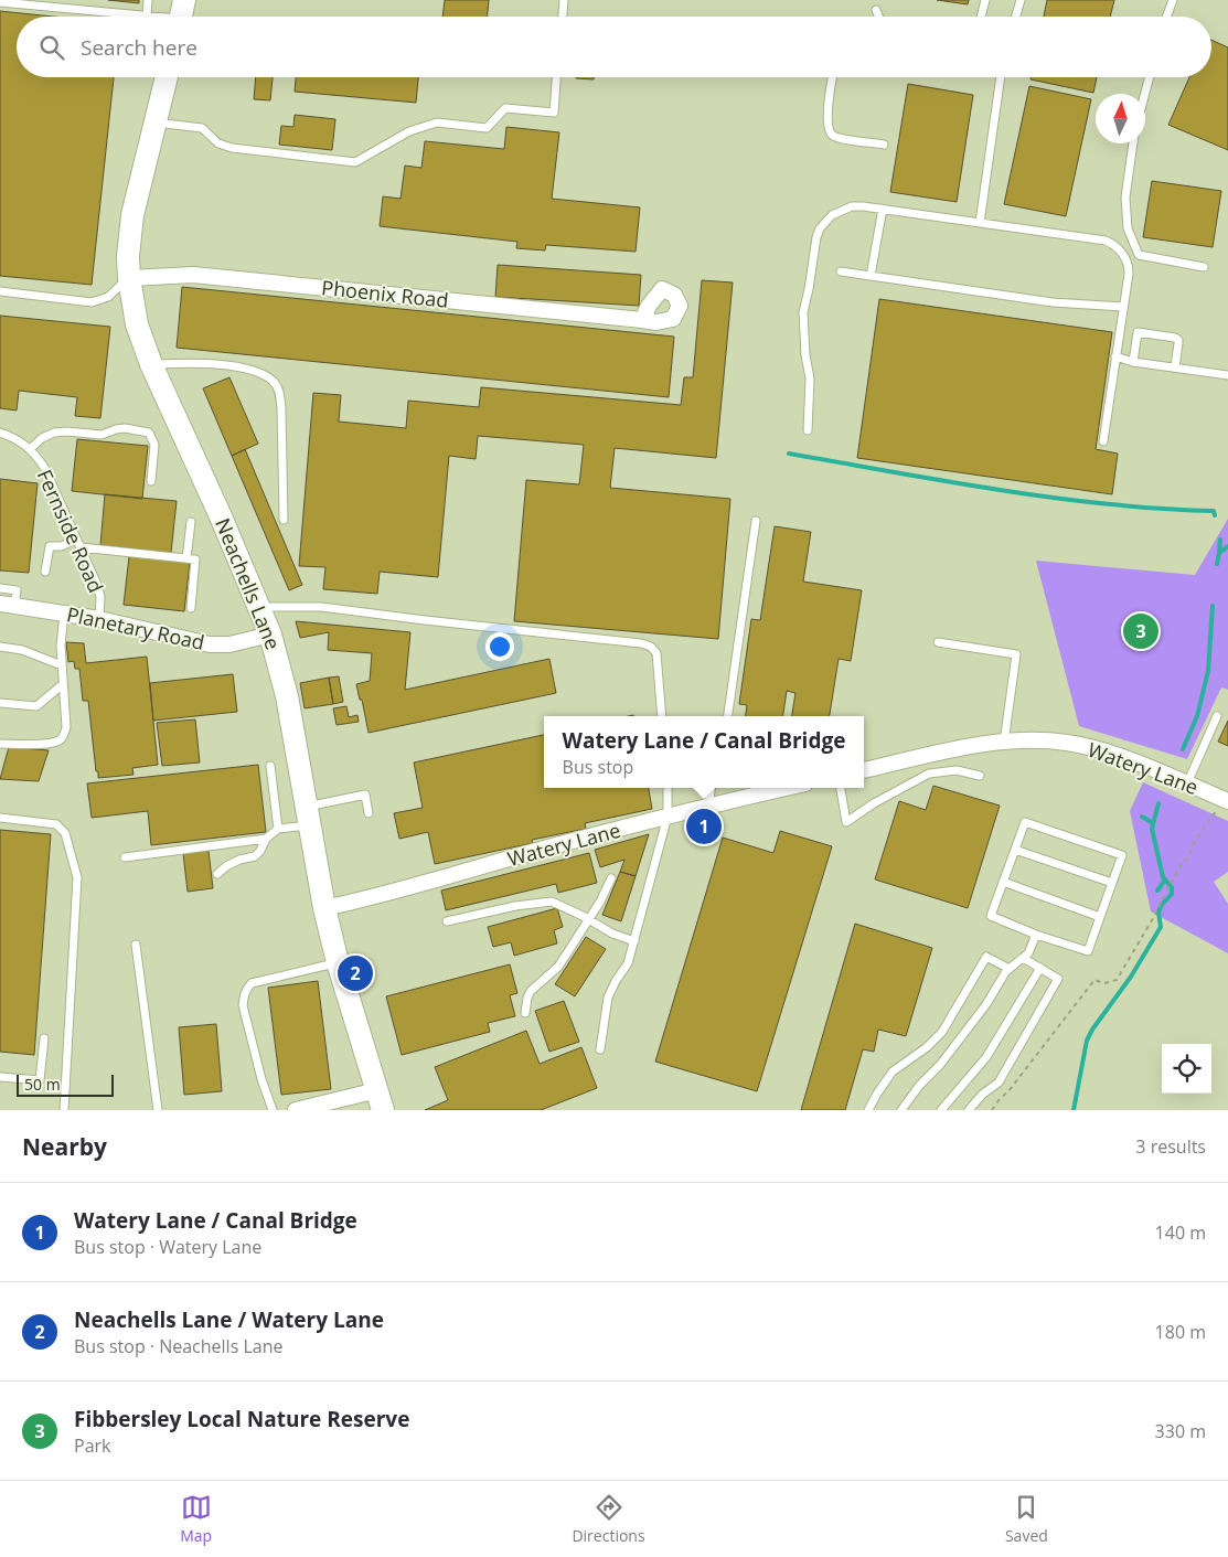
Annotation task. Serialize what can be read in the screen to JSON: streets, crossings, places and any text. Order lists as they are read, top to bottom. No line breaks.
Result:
{"streets":{"street":["Phoenix Road","Neachells Lane","Planetary Road","Watery Lane"],"lane":["Fernside Road"]},"crossings":[["Phoenix Road","Neachells Lane"],["Fernside Road","Planetary Road"],["Neachells Lane","Planetary Road"],["Neachells Lane","Watery Lane"]],"scale_bar":"50 m","north":"top","page":{"search":"Search here","pins":["3","1","2"],"popup":["Watery Lane / Canal Bridge","Bus stop"],"scale":"50 m","heading":["Nearby","3 results"],"list":[{"mark":"1","name":"Watery Lane / Canal Bridge","note":"Bus stop · Watery Lane","value":"140 m"},{"mark":"2","name":"Neachells Lane / Watery Lane","note":"Bus stop · Neachells Lane","value":"180 m"},{"mark":"3","name":"Fibbersley Local Nature Reserve","note":"Park","value":"330 m"}],"nav":["Map","Directions","Saved"]}}
